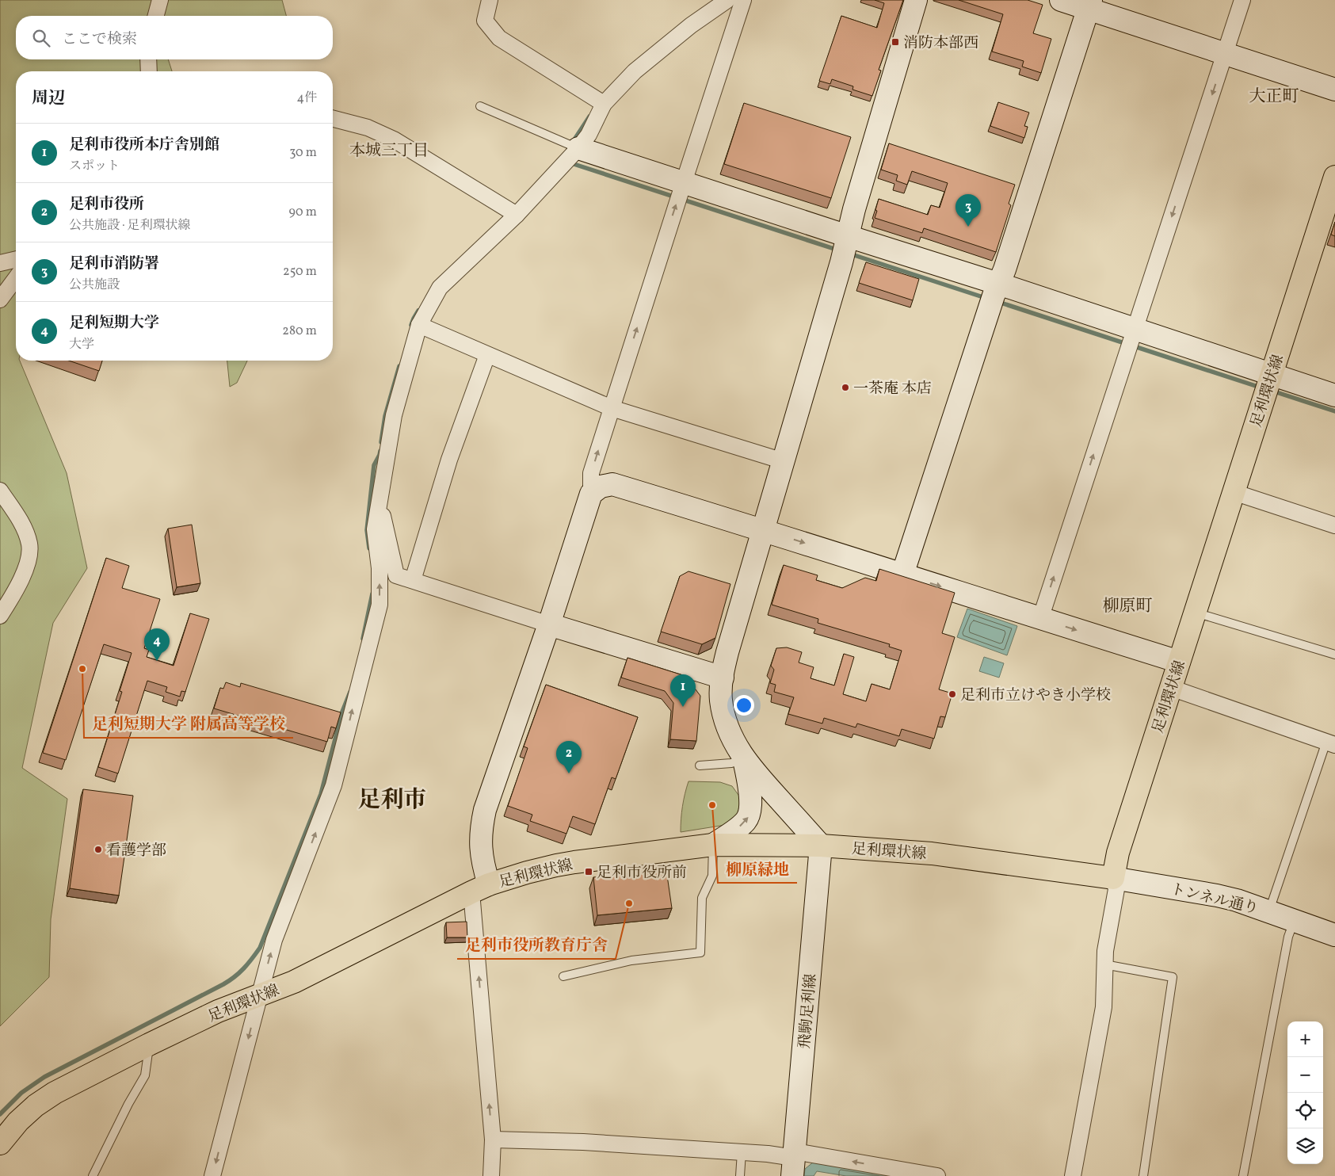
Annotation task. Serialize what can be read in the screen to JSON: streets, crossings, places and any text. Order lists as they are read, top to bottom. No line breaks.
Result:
{"streets":{"main road":["足利環状線"],"street":["トンネル通り","飛駒足利線"]},"crossings":[["足利環状線","トンネル通り"],["足利環状線","飛駒足利線"]],"districts":["大正町","本城三丁目","柳原町","足利市"],"places":{"transit":["消防本部西","足利市役所前"],"other":["一茶庵 本店","足利短期大学 附属高等学校","足利市立けやき小学校","柳原緑地","看護学部","足利市役所教育庁舎"]},"page":{"search":"ここで検索","heading":["周辺","4件"],"list":[{"mark":"1","name":"足利市役所本庁舎別館","note":"スポット","value":"30 m"},{"mark":"2","name":"足利市役所","note":"公共施設 · 足利環状線","value":"90 m"},{"mark":"3","name":"足利市消防署","note":"公共施設","value":"250 m"},{"mark":"4","name":"足利短期大学","note":"大学","value":"280 m"}],"pins":["3","4","1","2"],"map_buttons":["+","−"]}}
